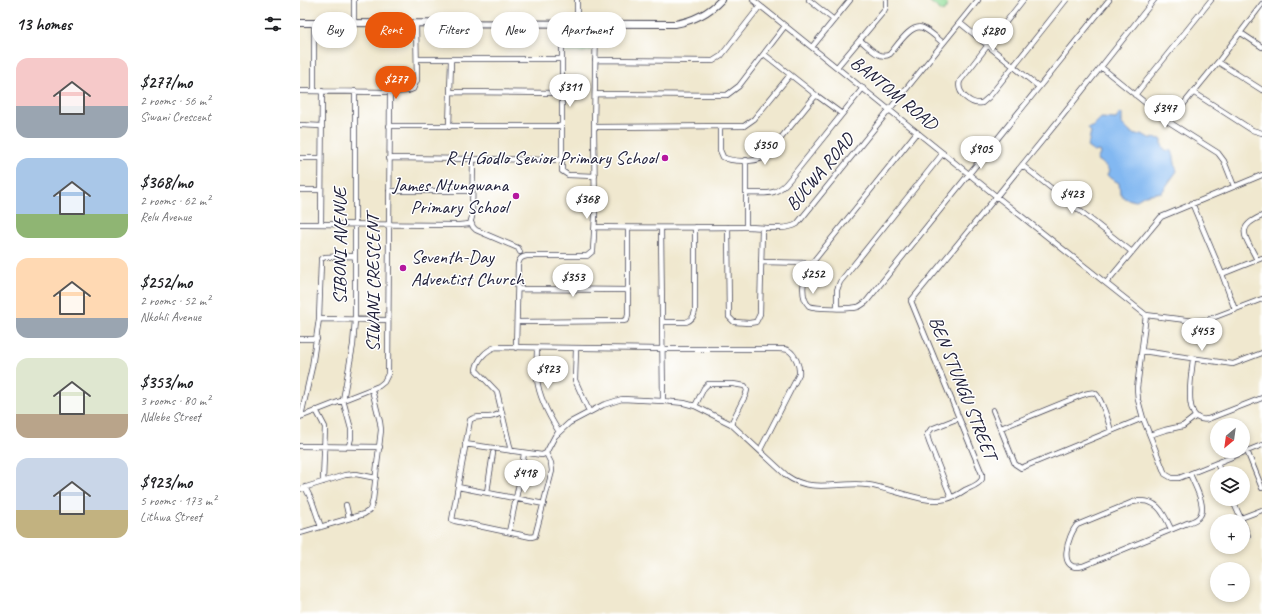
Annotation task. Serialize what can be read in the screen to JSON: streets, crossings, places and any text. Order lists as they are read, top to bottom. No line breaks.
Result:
{"streets":{"street":["BANTOM ROAD","BUCWA ROAD","SIBONI AVENUE","SIWANI CRESCENT","BEN STUNGU STREET"]},"crossings":[["BANTOM ROAD","BUCWA ROAD"],["BANTOM ROAD","BEN STUNGU STREET"],["SIBONI AVENUE","SIWANI CRESCENT"]],"places":["R H Godlo Senior Primary School","James Ntungwana Primary School","Seventh-Day Adventist Church"],"north":"bottom left","page":{"heading":"13 homes","chip":["Buy","Rent","Filters","New","Apartment"],"price":["$280","$277","$311","$347","$350","$905","$423","$368","$252","$353","$453","$923","$418"],"list":[{"name":"$277/mo","note":"2 rooms · 56 m² · Siwani Crescent"},{"name":"$368/mo","note":"2 rooms · 62 m² · Relu Avenue"},{"name":"$252/mo","note":"2 rooms · 52 m² · Nkohli Avenue"},{"name":"$353/mo","note":"3 rooms · 80 m² · Ndlebe Street"},{"name":"$923/mo","note":"5 rooms · 173 m² · Lithwa Street"}],"map_buttons":["+","−"]}}
